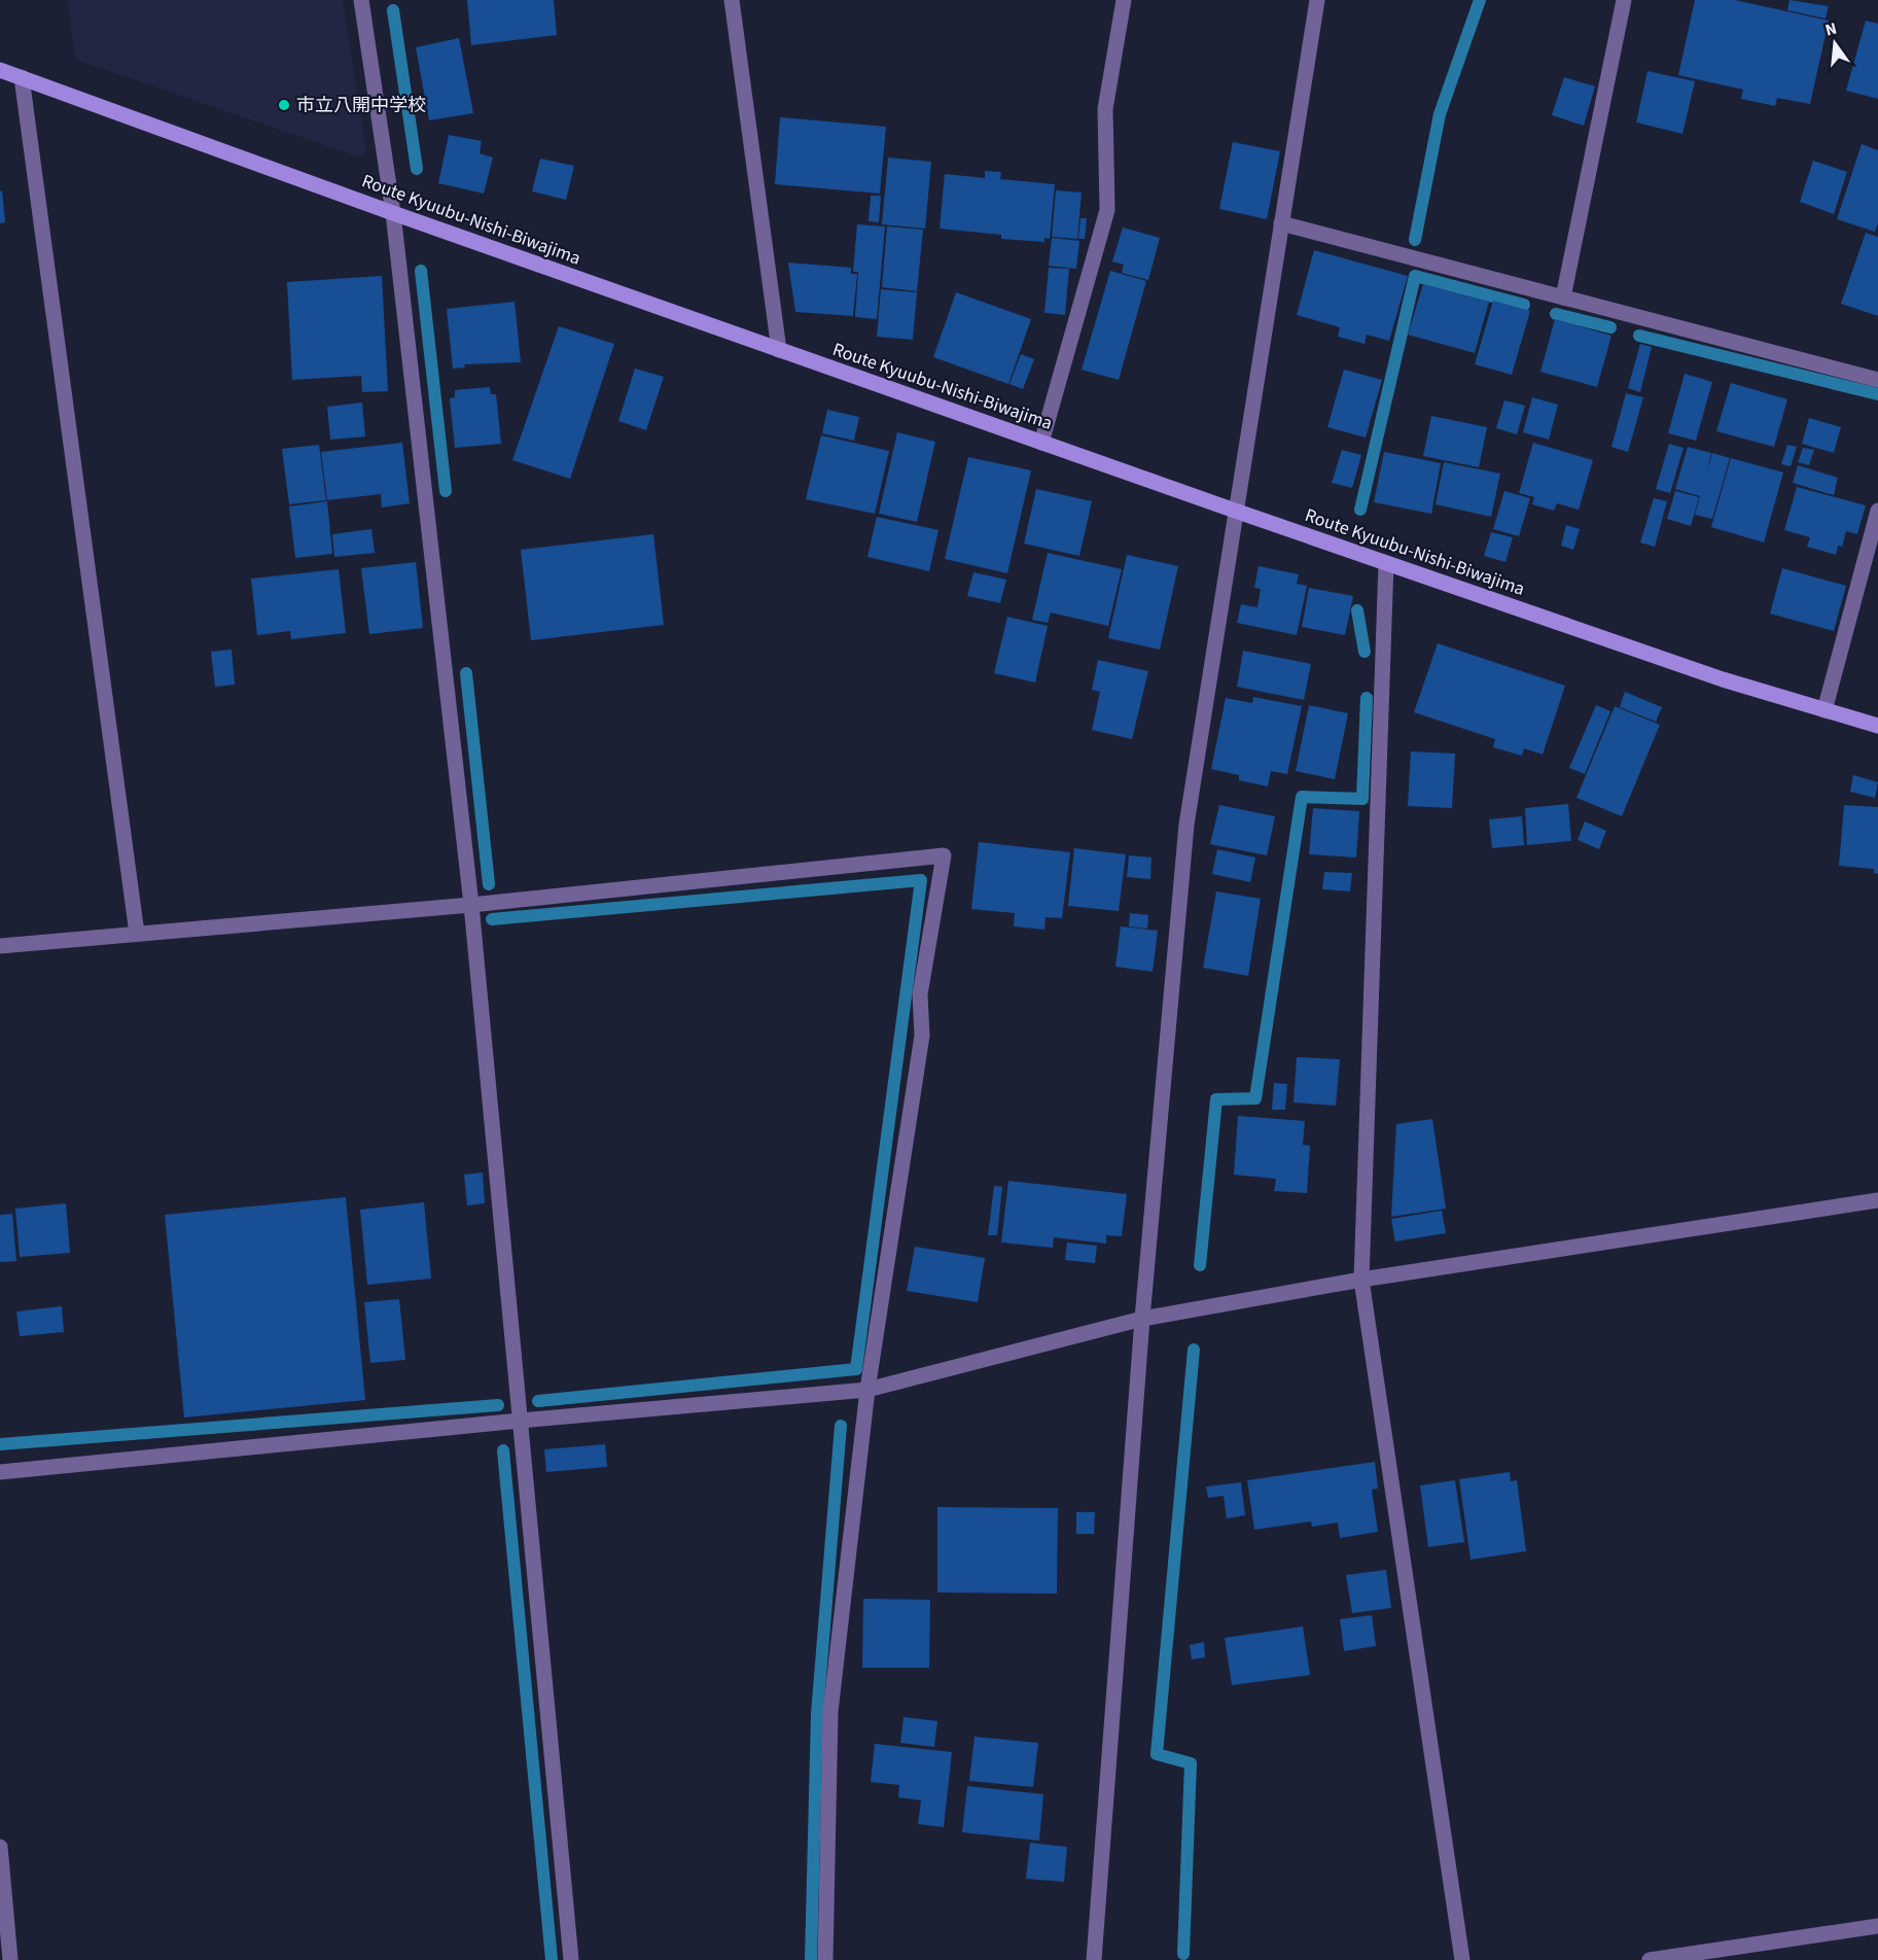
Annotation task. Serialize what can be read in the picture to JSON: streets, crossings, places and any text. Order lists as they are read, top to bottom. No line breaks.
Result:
{"streets":{"main road":["Route Kyuubu-Nishi-Biwajima"]},"places":["市立八開中学校"],"north":"top"}
